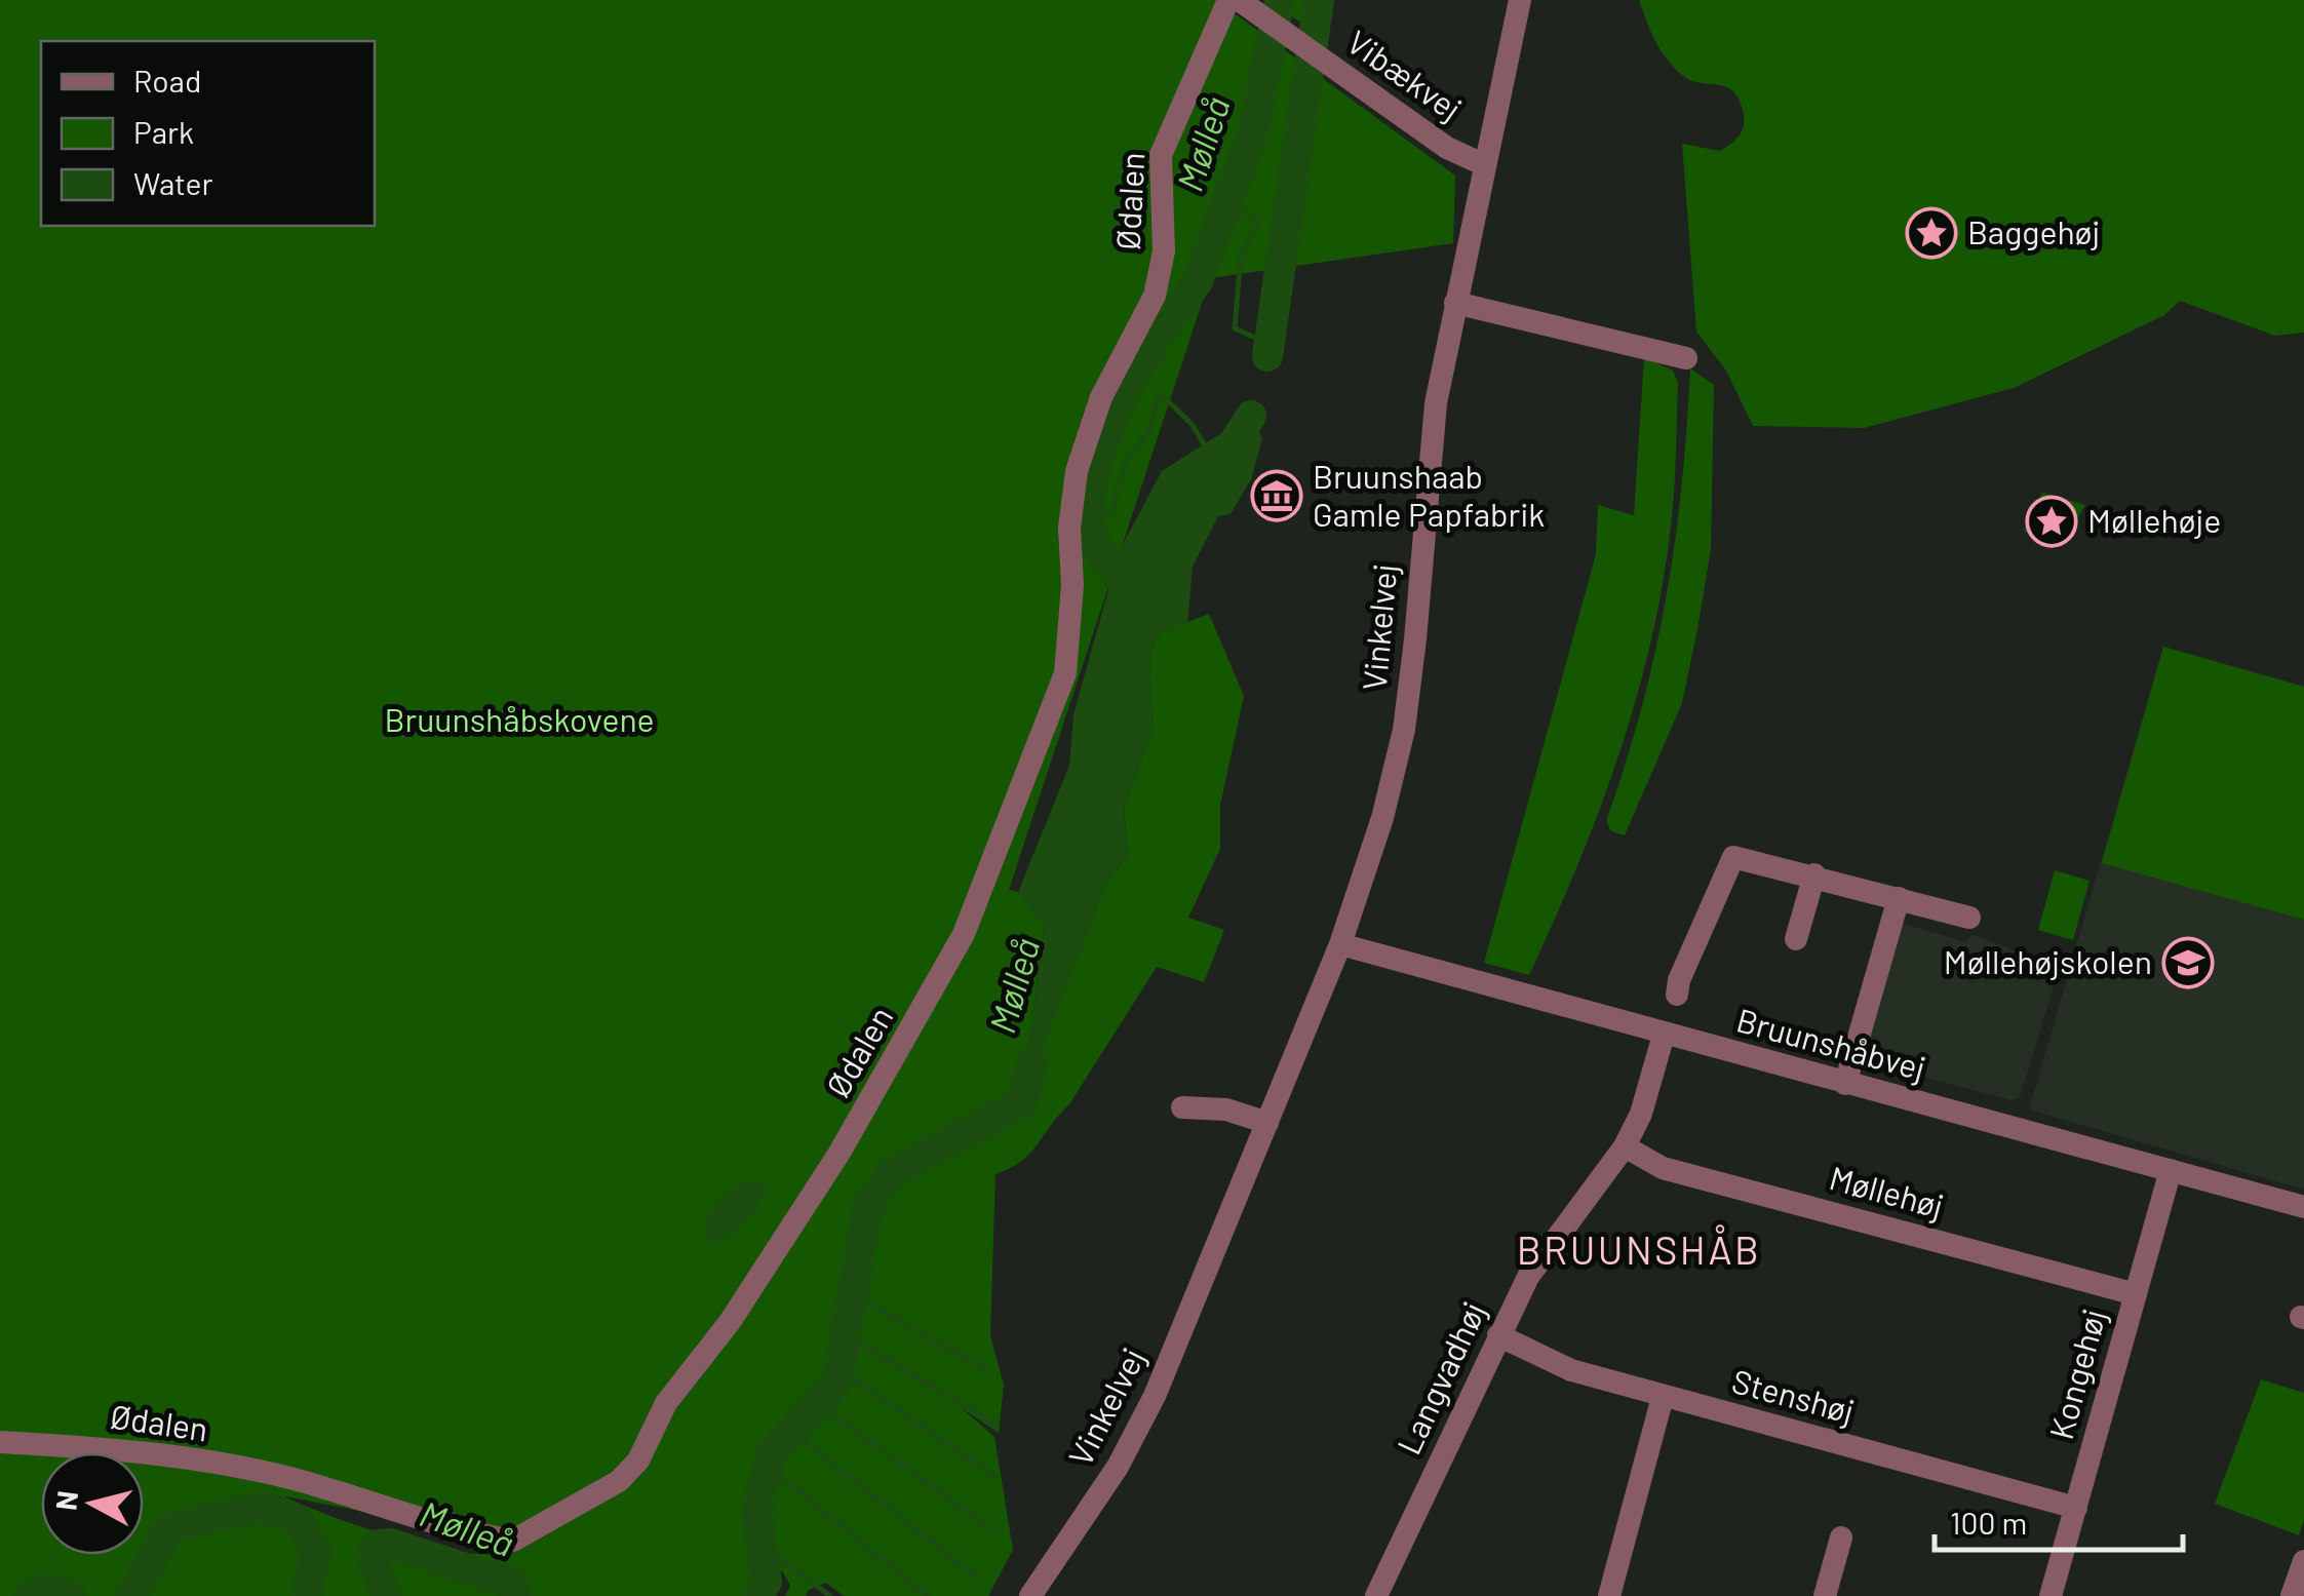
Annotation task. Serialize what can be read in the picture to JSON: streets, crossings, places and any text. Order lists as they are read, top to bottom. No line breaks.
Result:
{"streets":{"street":["Vibækvej","Ødalen","Vinkelvej","Bruunshåbvej","Møllehøj","Kongehøj","Langvadhøj","Stenshøj"]},"crossings":[["Vibækvej","Vinkelvej"],["Vinkelvej","Bruunshåbvej"],["Bruunshåbvej","Kongehøj"],["Bruunshåbvej","Langvadhøj"],["Møllehøj","Kongehøj"],["Møllehøj","Langvadhøj"],["Kongehøj","Stenshøj"],["Langvadhøj","Stenshøj"]],"districts":["BRUUNSHÅB"],"water":["Mølleå"],"parks":["Bruunshåbskovene"],"places":{"place":["Baggehøj","Møllehøje"],"museum":["Bruunshaab Gamle Papfabrik"],"school or university":["Møllehøjskolen"]},"legend":["Road","Park","Water"],"scale_bar":"100 m","north":"left"}
